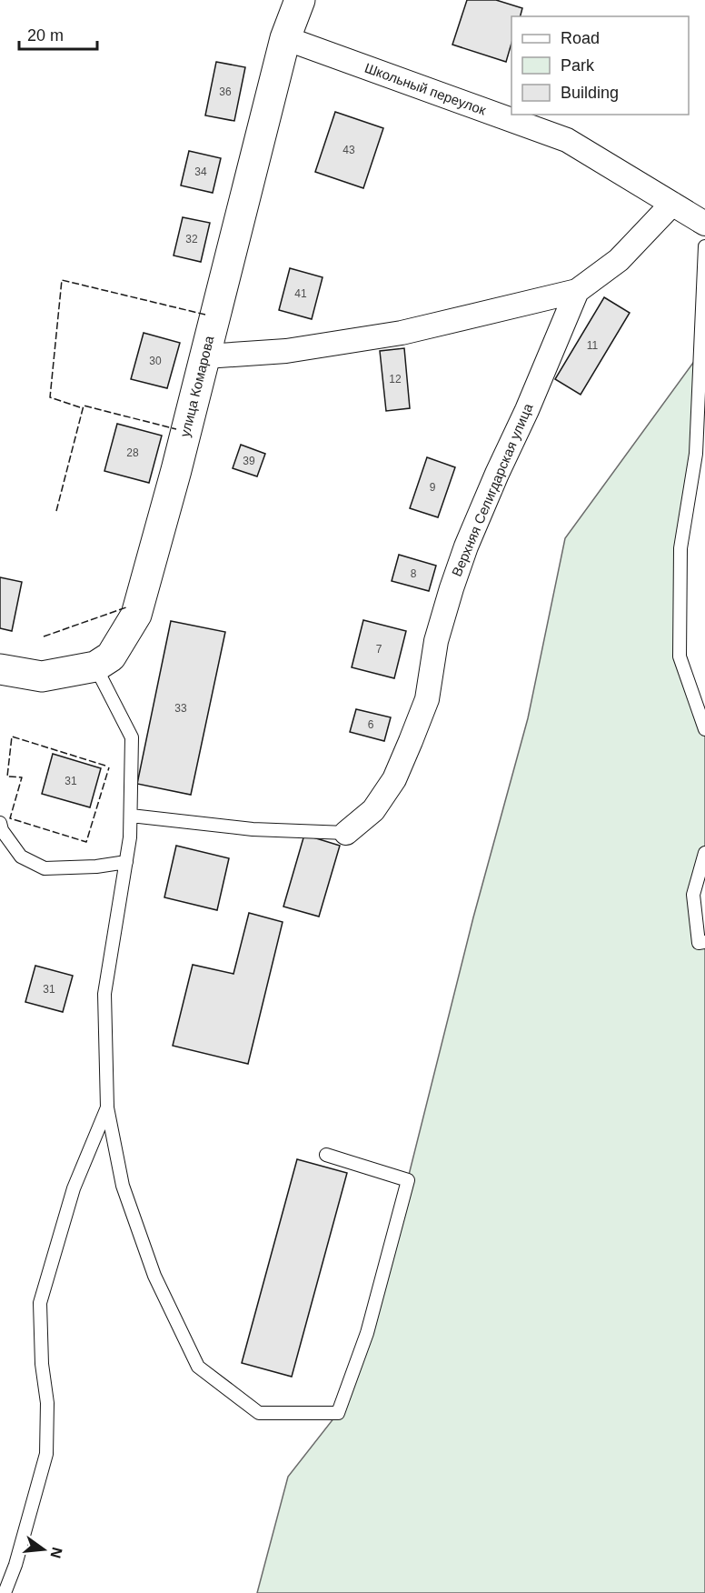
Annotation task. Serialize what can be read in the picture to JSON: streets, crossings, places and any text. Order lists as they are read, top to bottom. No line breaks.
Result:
{"streets":{"street":["Школьный переулок","улица Комарова","Верхняя Селигдарская улица"]},"crossings":[["Школьный переулок","улица Комарова"]],"house_numbers":["36","43","34","32","41","11","30","12","28","39","9","8","7","33","6","31","31"],"legend":["Road","Park","Building"],"scale_bar":"20 m","north":"right"}
